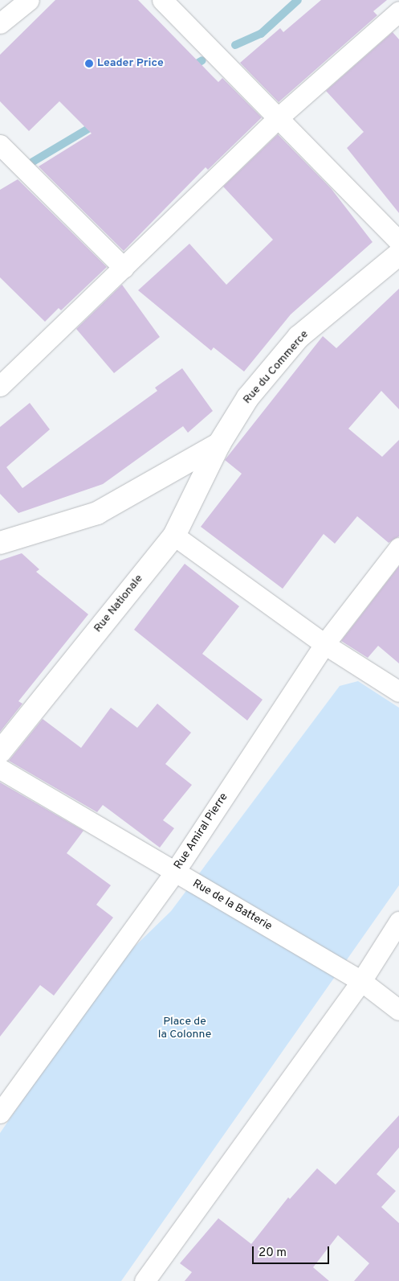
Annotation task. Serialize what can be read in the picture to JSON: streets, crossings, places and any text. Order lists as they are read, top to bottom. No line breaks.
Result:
{"streets":{"street":["Rue du Commerce","Rue Nationale","Rue Amiral Pierre","Rue de la Batterie"]},"crossings":[["Rue du Commerce","Rue Nationale"],["Rue Amiral Pierre","Rue de la Batterie"]],"parks":["Place de la Colonne"],"places":["Leader Price"],"scale_bar":"20 m"}
